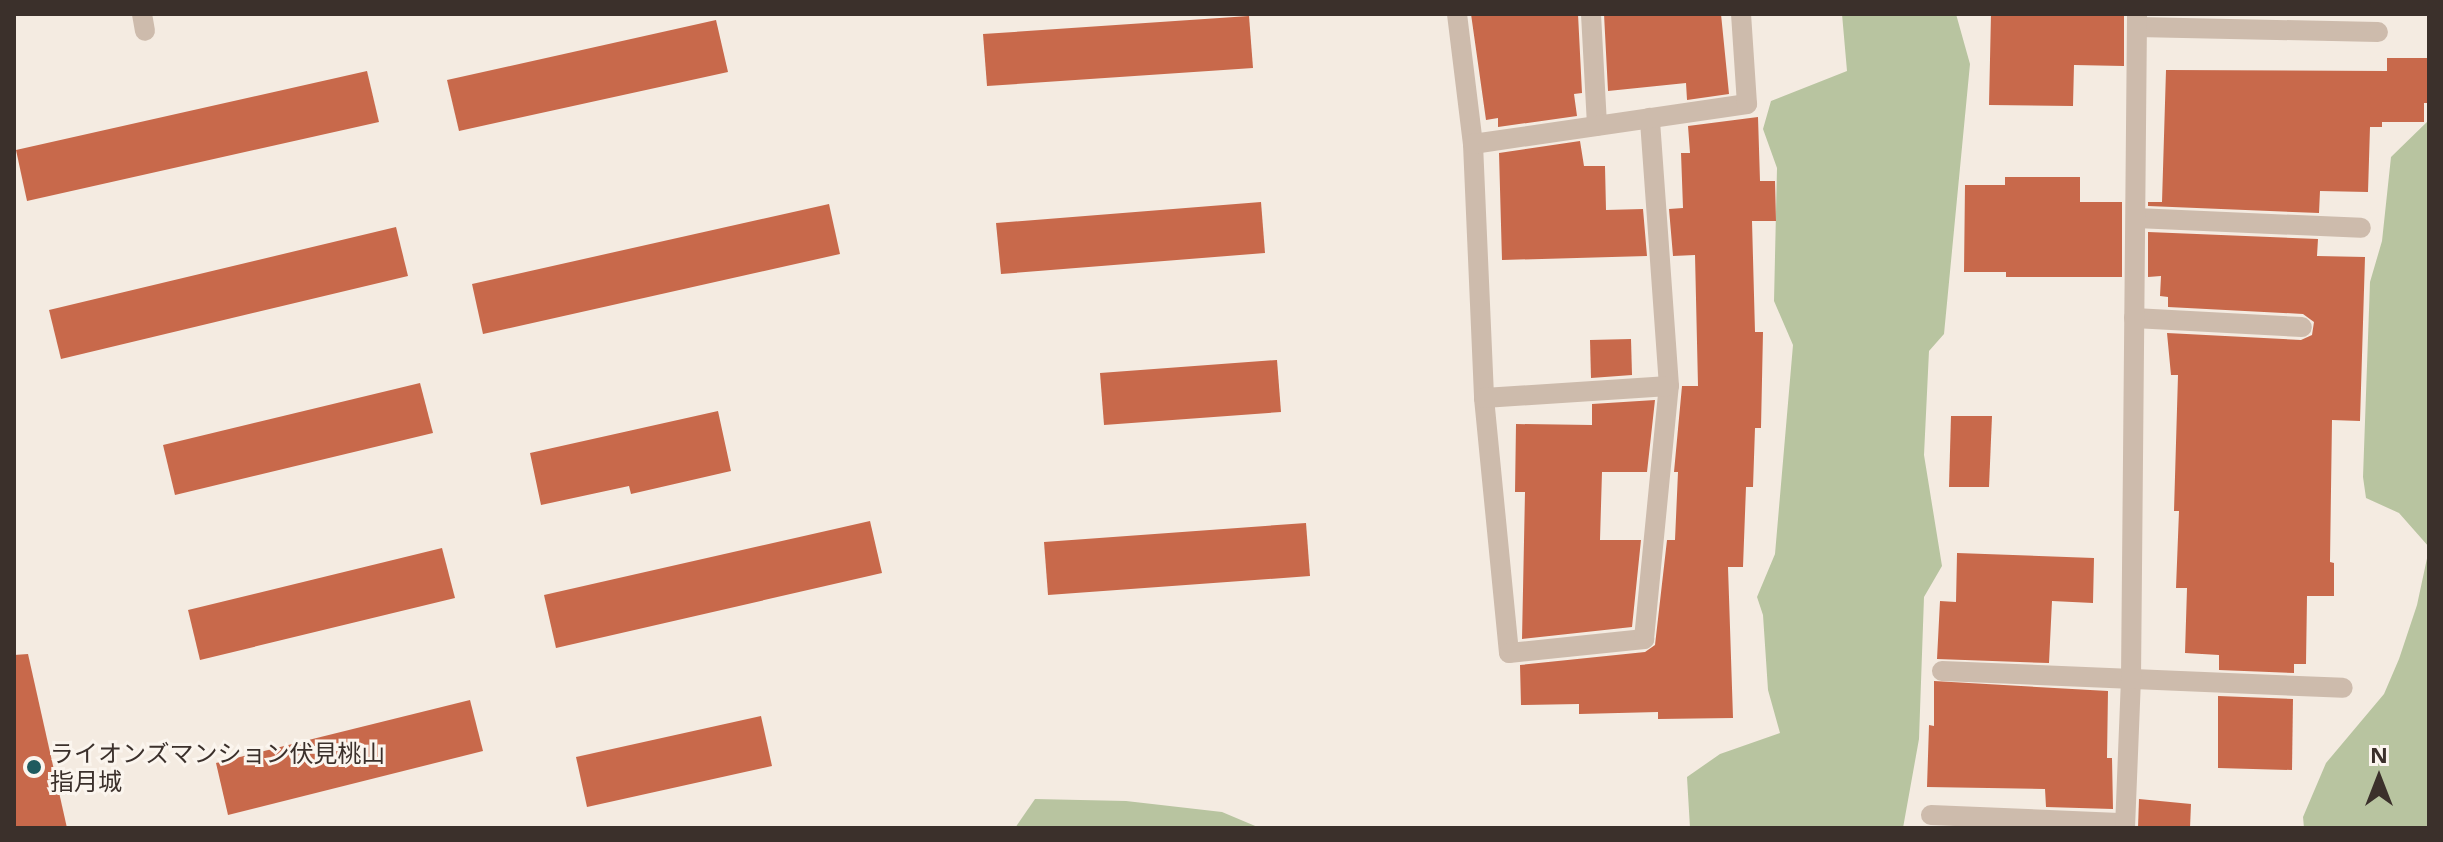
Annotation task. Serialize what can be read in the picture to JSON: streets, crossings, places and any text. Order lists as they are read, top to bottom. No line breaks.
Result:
{"places":["ライオンズマンション伏見桃山 指月城"],"north":"top"}
